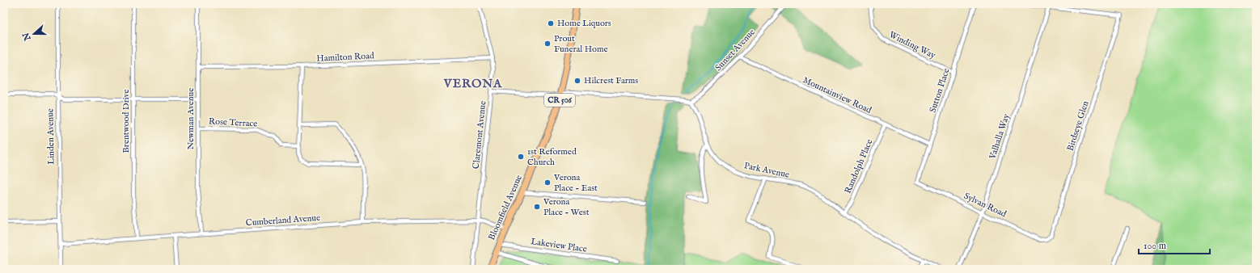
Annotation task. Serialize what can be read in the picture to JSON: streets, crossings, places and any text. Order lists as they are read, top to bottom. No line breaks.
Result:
{"streets":{"main road":["CR 506","Bloomfield Avenue"],"street":["Winding Way","Sunset Avenue","Hamilton Road","Sutton Place","Mountainview Road","Newman Avenue","Brentwood Drive","Rose Terrace","Birdseye Glen","Claremont Avenue","Linden Avenue","Valhalla Way","Randolph Place","Park Avenue","Sylvan Road","Cumberland Avenue","Lakeview Place"]},"crossings":[["Winding Way","Sutton Place"],["Sunset Avenue","Mountainview Road"],["Sunset Avenue","Park Avenue"],["Hamilton Road","Newman Avenue"],["Hamilton Road","Claremont Avenue"],["Sutton Place","Mountainview Road"],["Sutton Place","Sylvan Road"],["Mountainview Road","Randolph Place"],["Newman Avenue","Rose Terrace"],["Newman Avenue","Cumberland Avenue"],["Brentwood Drive","Cumberland Avenue"],["Birdseye Glen","Valhalla Way"],["Birdseye Glen","Sylvan Road"],["Claremont Avenue","Cumberland Avenue"],["Linden Avenue","Cumberland Avenue"],["Valhalla Way","Sylvan Road"],["Randolph Place","Park Avenue"],["Bloomfield Avenue","Cumberland Avenue"],["Bloomfield Avenue","Lakeview Place"]],"districts":["VERONA"],"places":["Home Liquors","Prout Funeral Home","Hilcrest Farms","1st Reformed Church","Verona Place - East","Verona Place - West"],"scale_bar":"100 m","north":"left"}
